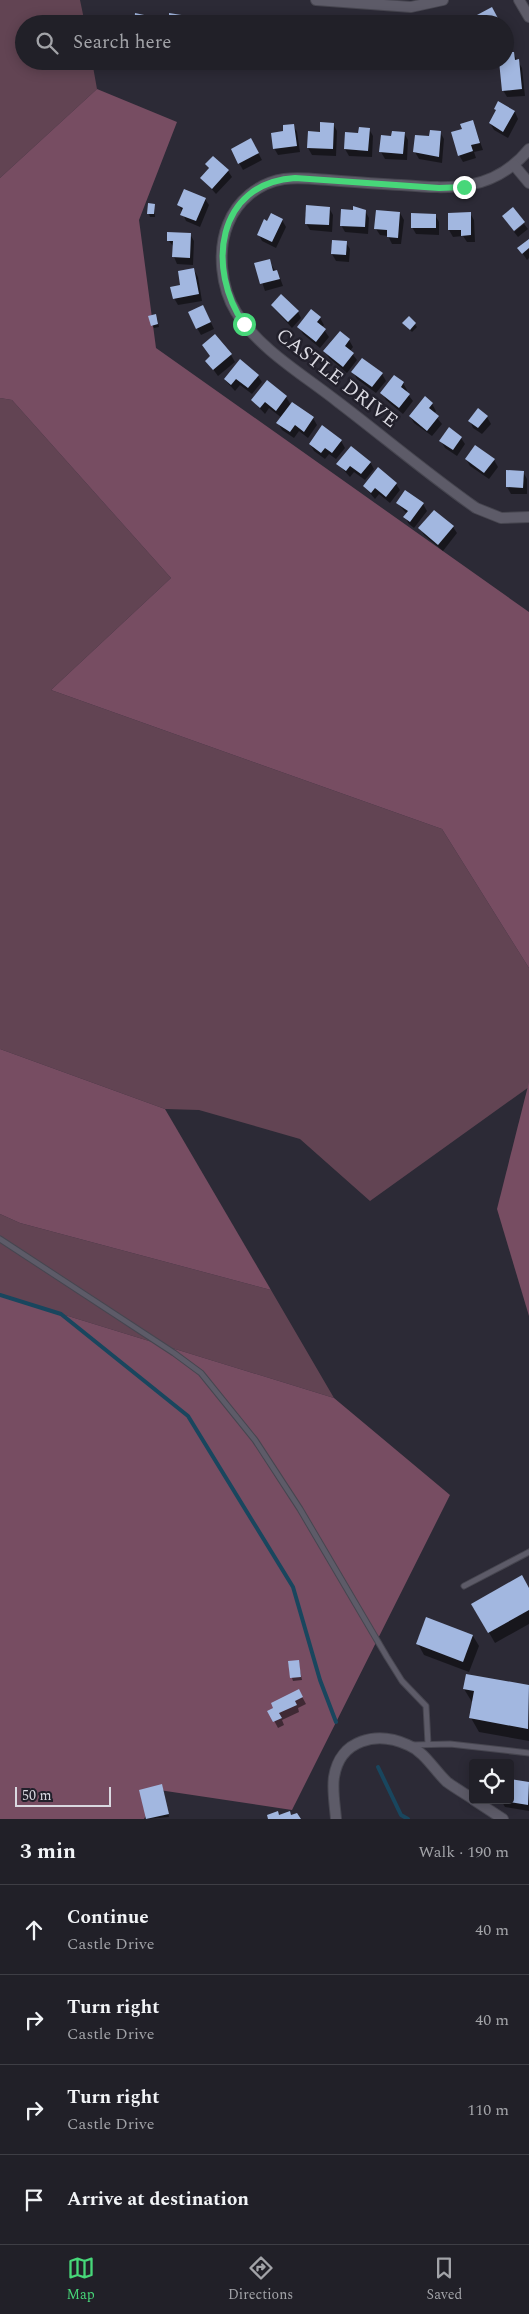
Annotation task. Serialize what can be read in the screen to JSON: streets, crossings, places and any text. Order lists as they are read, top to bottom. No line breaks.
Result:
{"streets":{"street":["CASTLE DRIVE"]},"scale_bar":"50 m","page":{"search":"Search here","scale":"50 m","heading":["3 min","Walk · 190 m"],"list":[["Continue","Castle Drive","40 m"],["Turn right","Castle Drive","40 m"],["Turn right","Castle Drive","110 m"],"Arrive at destination"],"nav":["Map","Directions","Saved"]}}
